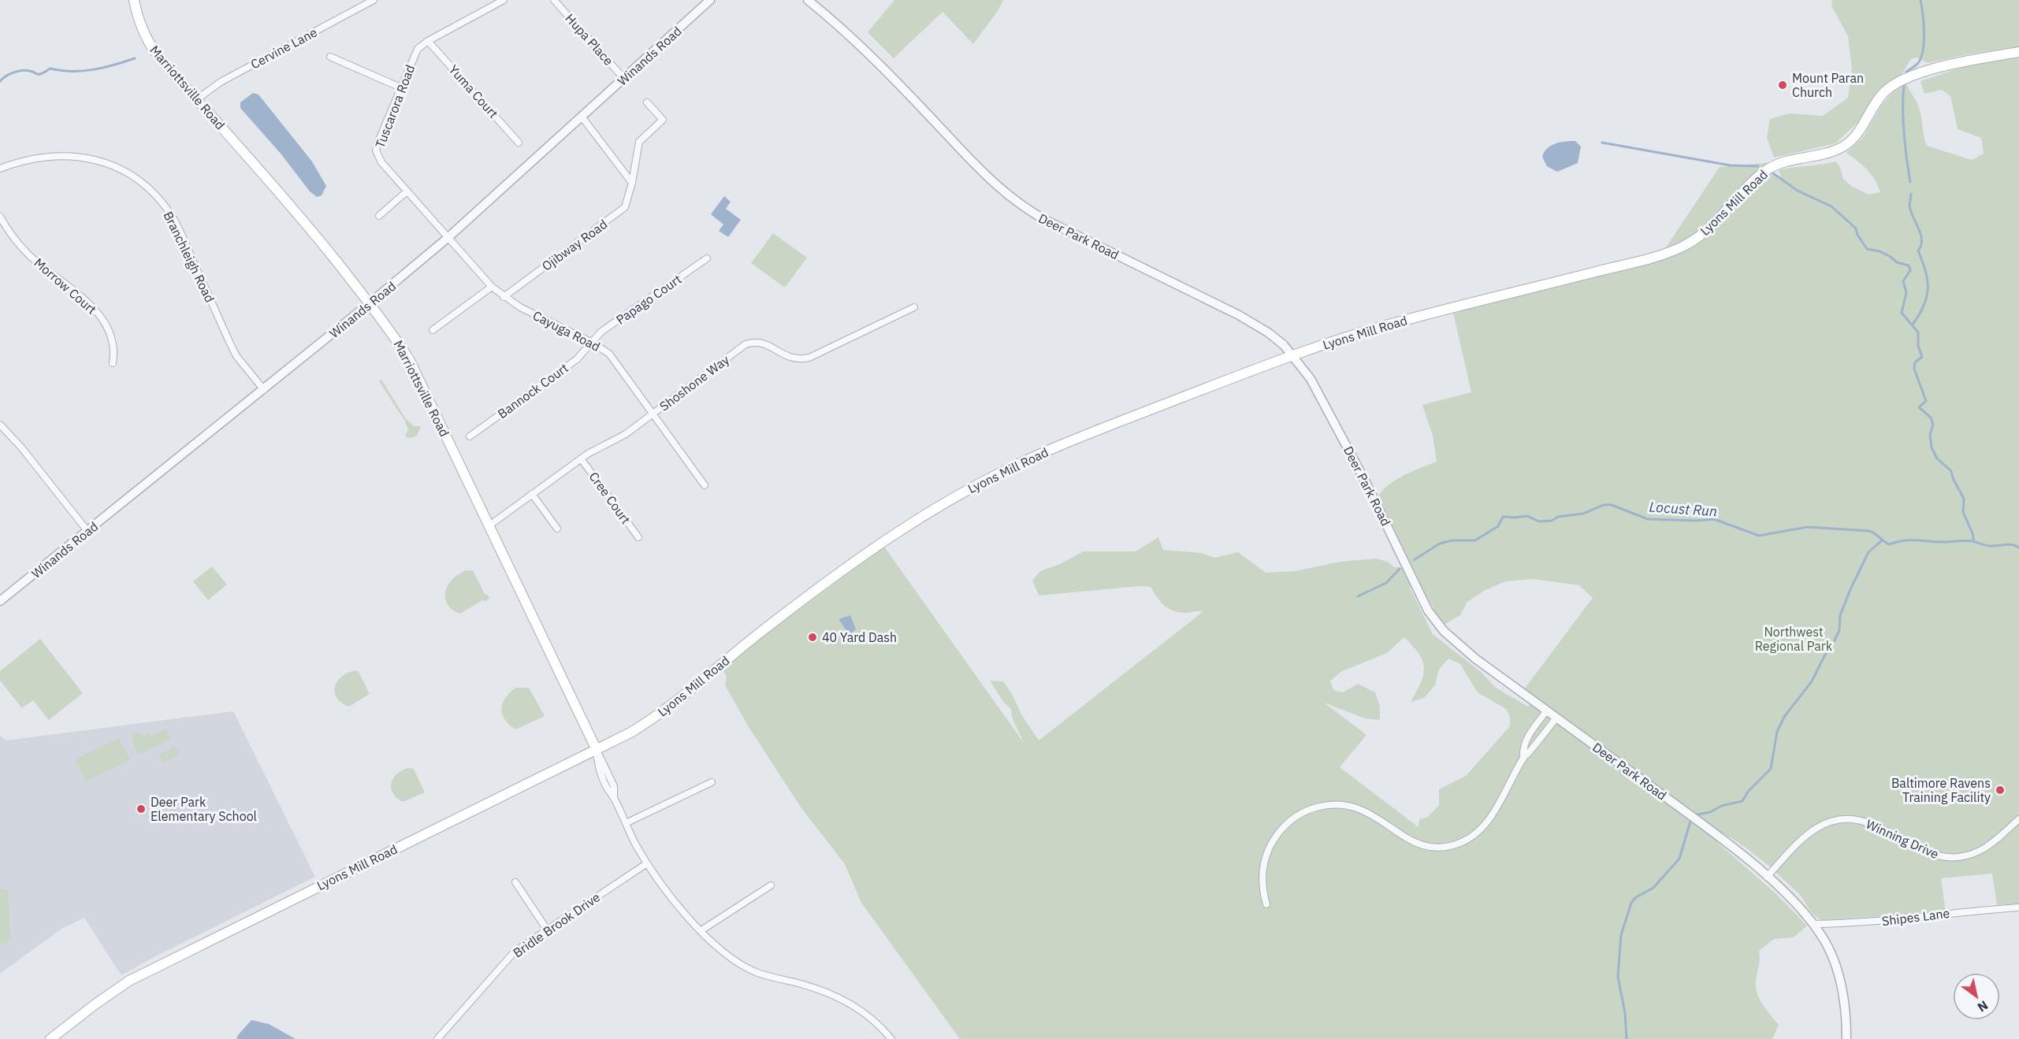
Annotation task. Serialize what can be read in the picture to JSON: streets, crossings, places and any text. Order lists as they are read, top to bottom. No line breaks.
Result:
{"streets":{"main road":["Marriottsville Road","Lyons Mill Road"],"street":["Hupa Place","Cervine Lane","Winands Road","Yuma Court","Tuscarora Road","Deer Park Road","Ojibway Road","Branchleigh Road","Morrow Court","Papago Court","Cayuga Road","Shoshone Way","Bannock Court","Cree Court","Winning Drive","Shipes Lane","Bridle Brook Drive"]},"crossings":[["Hupa Place","Winands Road"],["Cervine Lane","Marriottsville Road"],["Winands Road","Marriottsville Road"],["Winands Road","Tuscarora Road"],["Winands Road","Branchleigh Road"],["Winands Road","Cayuga Road"],["Marriottsville Road","Lyons Mill Road"],["Marriottsville Road","Shoshone Way"],["Marriottsville Road","Bridle Brook Drive"],["Yuma Court","Tuscarora Road"],["Tuscarora Road","Cayuga Road"],["Lyons Mill Road","Deer Park Road"],["Deer Park Road","Winning Drive"],["Deer Park Road","Shipes Lane"],["Ojibway Road","Cayuga Road"],["Papago Court","Cayuga Road"],["Papago Court","Bannock Court"],["Cayuga Road","Shoshone Way"],["Cayuga Road","Bannock Court"],["Shoshone Way","Cree Court"]],"water":["Locust Run"],"parks":["Northwest Regional Park"],"places":["Mount Paran Church","40 Yard Dash","Baltimore Ravens Training Facility","Deer Park Elementary School"],"north":"bottom right"}
